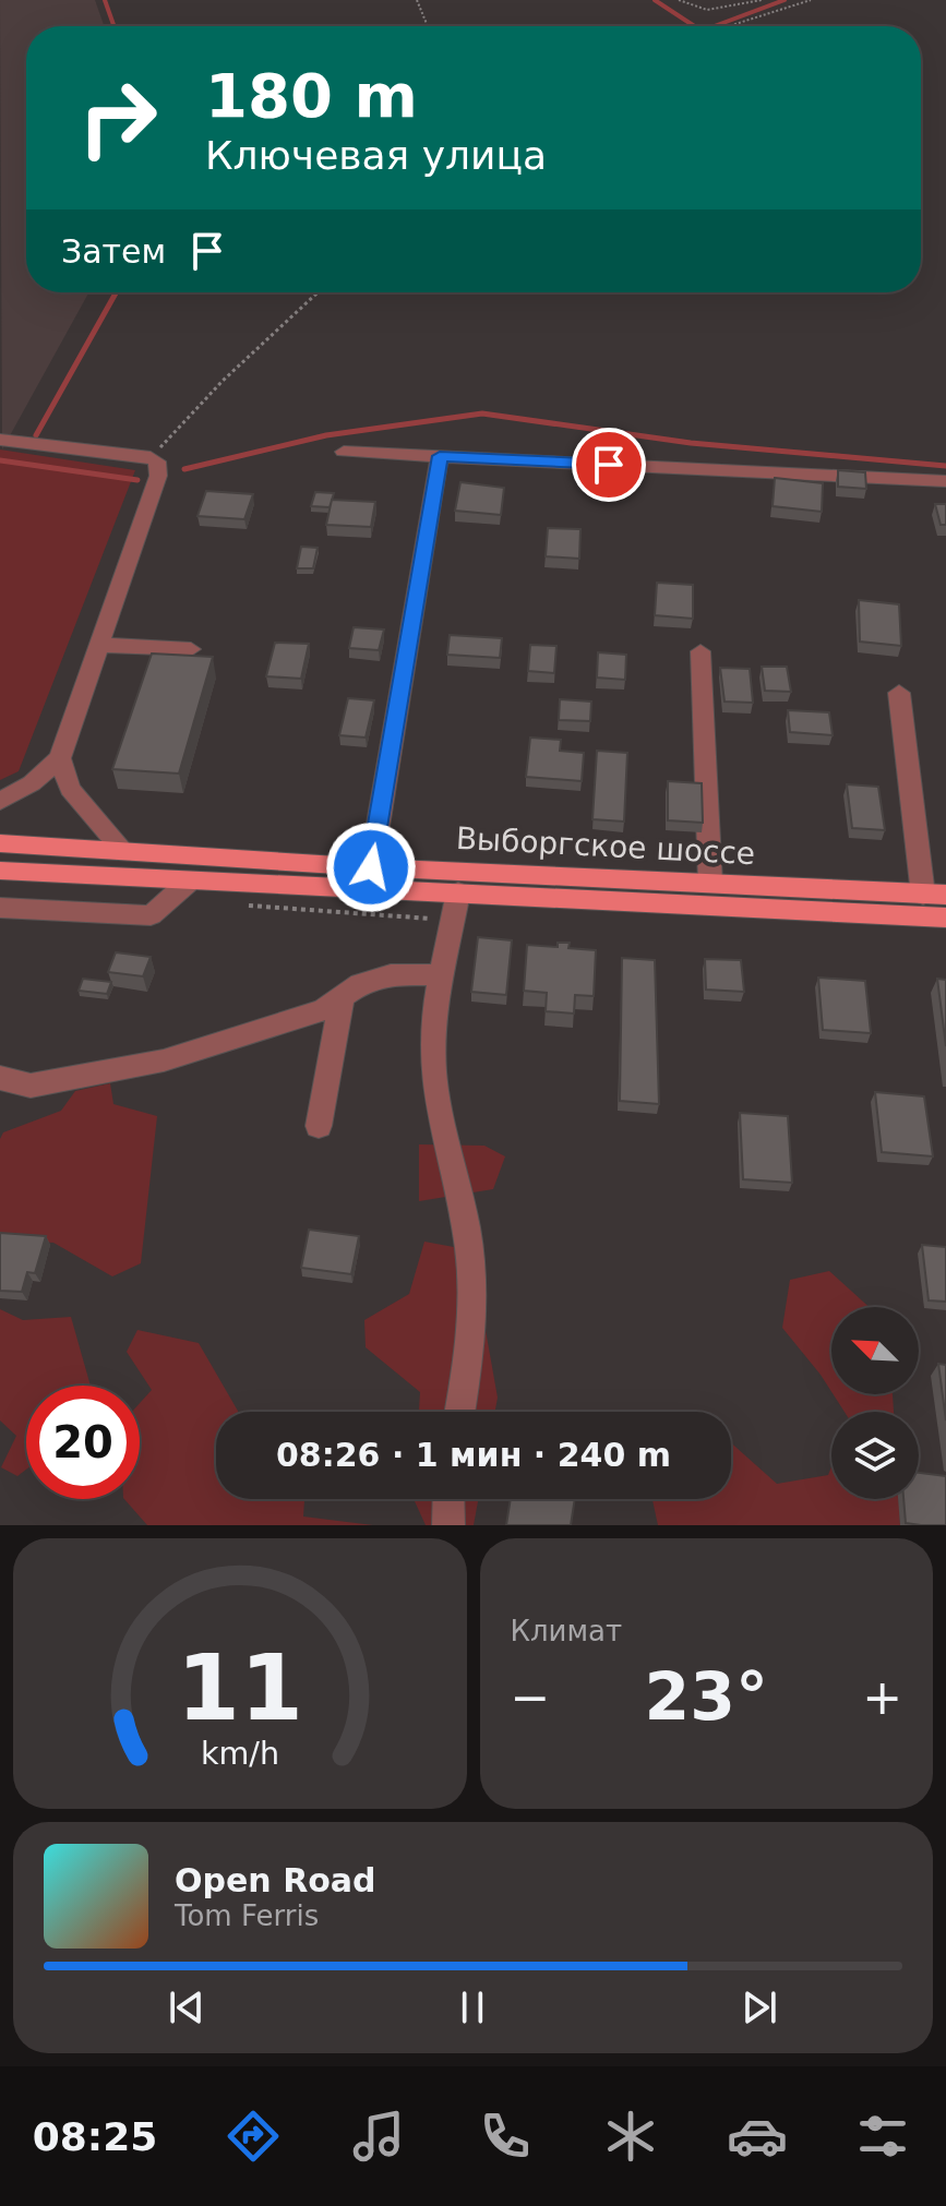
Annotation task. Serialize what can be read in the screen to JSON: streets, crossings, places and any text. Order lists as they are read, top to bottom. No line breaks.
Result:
{"streets":{"main road":["Выборгское шоссе"]},"north":"top left","page":{"turn":["180 m","Ключевая улица"],"then":"Затем","limit":"20","trip":"08:26 · 1 мин · 240 m","tile":"Климат","heat":["−","23°","+"],"song":["Open Road","Tom Ferris"],"tabs":"08:25","gauge":["11","km/h"]}}
